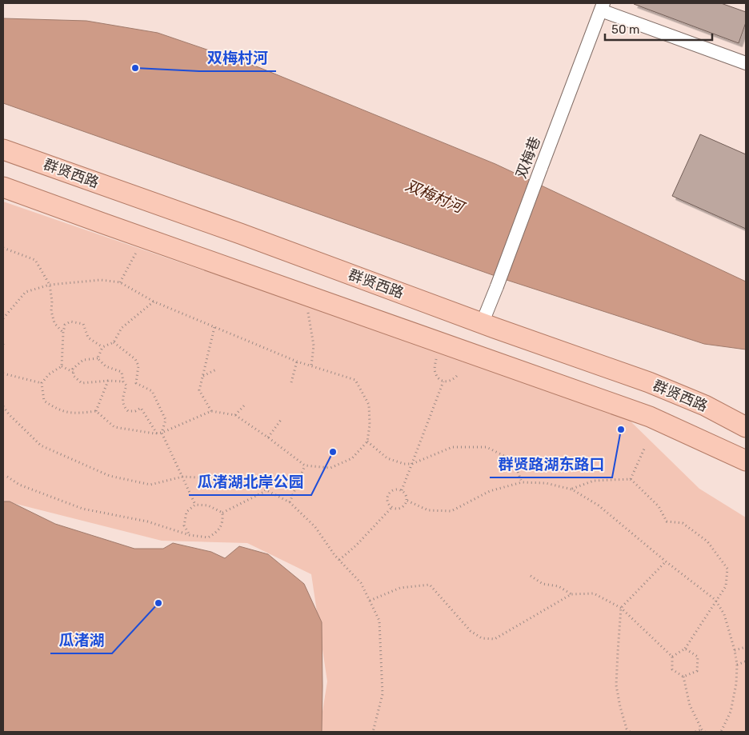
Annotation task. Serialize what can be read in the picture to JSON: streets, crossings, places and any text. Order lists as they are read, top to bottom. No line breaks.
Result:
{"streets":{"main road":["群贤西路"],"street":["双梅巷"]},"crossings":[["双梅巷","群贤西路"]],"water":["双梅村河"],"places":["双梅村河","群贤路湖东路口","瓜渚湖北岸公园","瓜渚湖"],"scale_bar":"50 m"}
